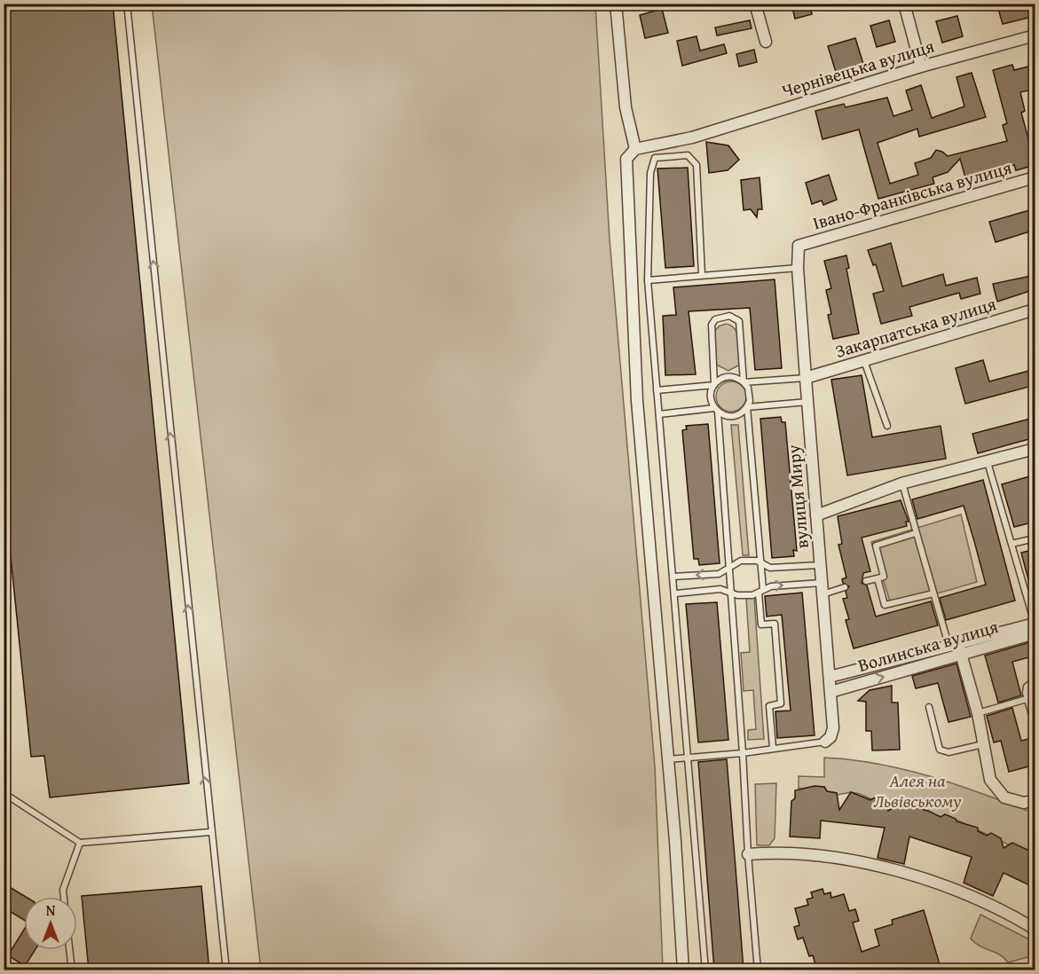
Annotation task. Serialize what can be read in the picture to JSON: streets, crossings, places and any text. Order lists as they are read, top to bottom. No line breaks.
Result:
{"streets":{"street":["Чернівецька вулиця","Івано-Франківська вулиця","Закарпатська вулиця","вулиця Миру","Волинська вулиця"]},"crossings":[["Івано-Франківська вулиця","вулиця Миру"],["Закарпатська вулиця","вулиця Миру"],["вулиця Миру","Волинська вулиця"]],"parks":["Алея на Львівському"],"north":"top"}
